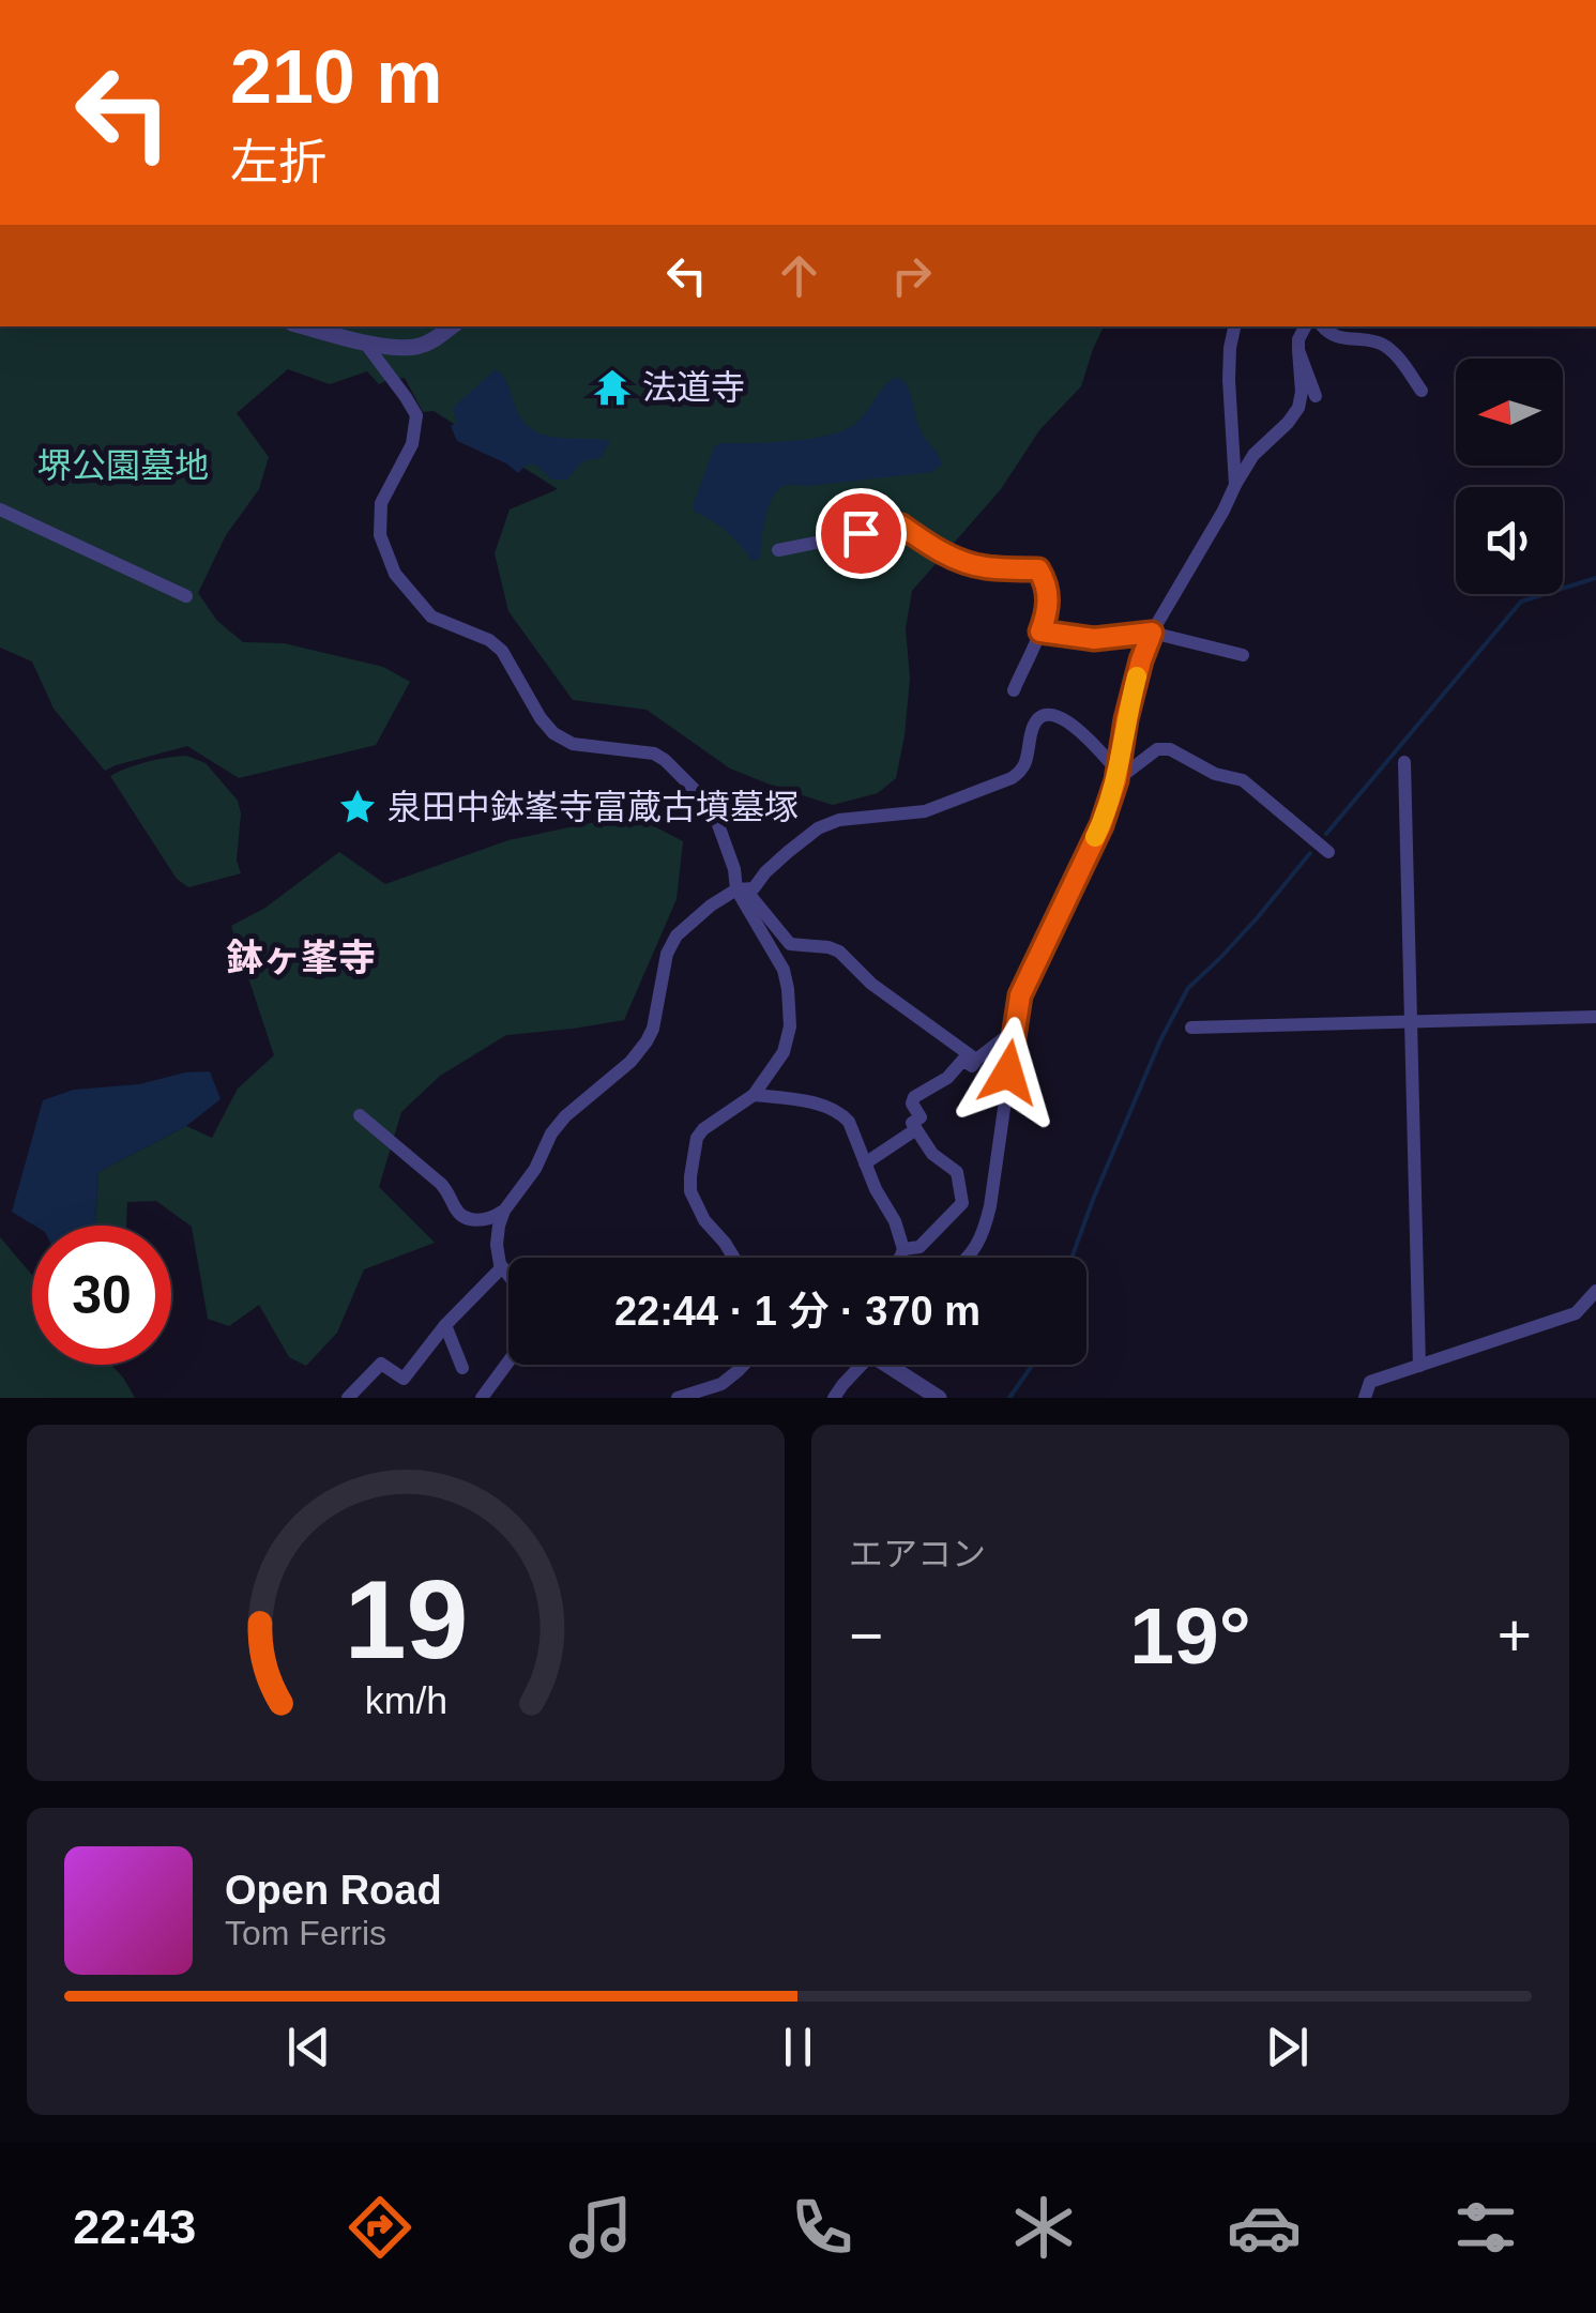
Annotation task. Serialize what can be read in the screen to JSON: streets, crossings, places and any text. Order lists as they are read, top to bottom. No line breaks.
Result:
{"districts":["鉢ヶ峯寺"],"parks":["堺公園墓地"],"places":{"temple":["法道寺"],"place":["泉田中鉢峯寺富蔵古墳墓塚"]},"north":"left","page":{"turn":["210 m","左折"],"limit":"30","trip":"22:44 · 1 分 · 370 m","tile":"エアコン","heat":["−","19°","+"],"song":["Open Road","Tom Ferris"],"tabs":"22:43","gauge":["19","km/h"]}}
